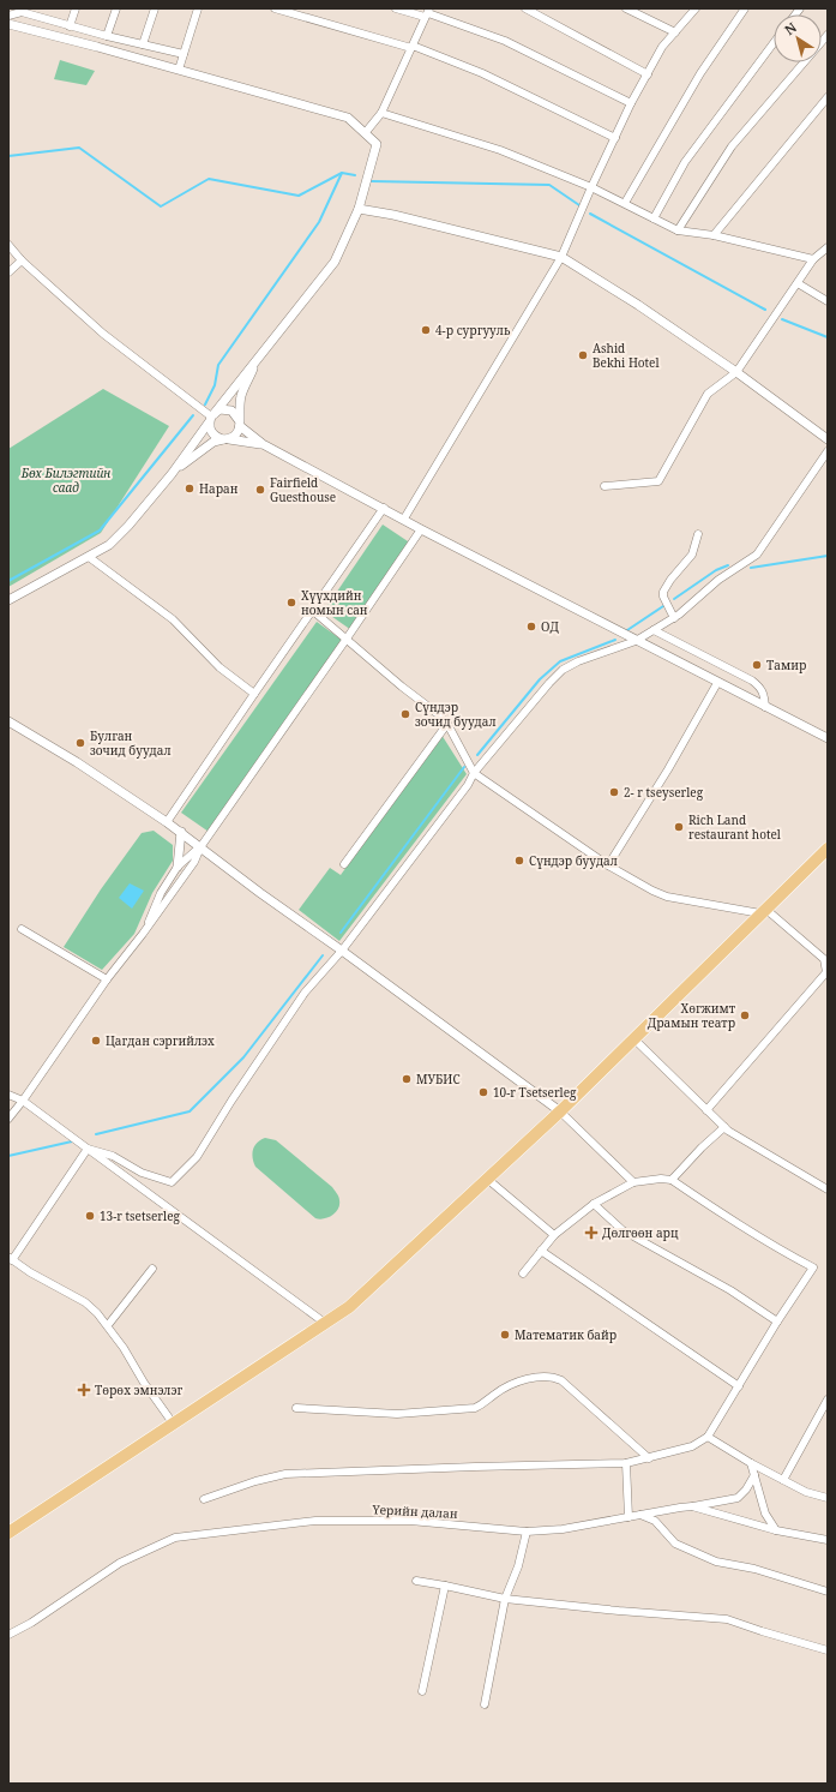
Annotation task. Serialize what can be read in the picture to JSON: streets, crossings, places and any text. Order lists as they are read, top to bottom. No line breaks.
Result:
{"streets":{"street":["Үерийн далан"]},"parks":["Бөх Билэгтийн саад"],"places":{"other":["4-р сургууль","Ashid Bekhi Hotel","Наран","Fairfield Guesthouse","Хүүхдийн номын сан","ОД","Тамир","Сүндэр зочид буудал","Булган зочид буудал","2- r tseyserleg","Rich Land restaurant hotel","Сүндэр буудал","Хөгжимт Драмын театр","Цагдан сэргийлэх","МУБИС","10-r Tsetserleg","13-r tsetserleg","Математик байр"],"health":["Дөлгөөн арц","Төрөх эмнэлэг"]},"north":"top left"}
